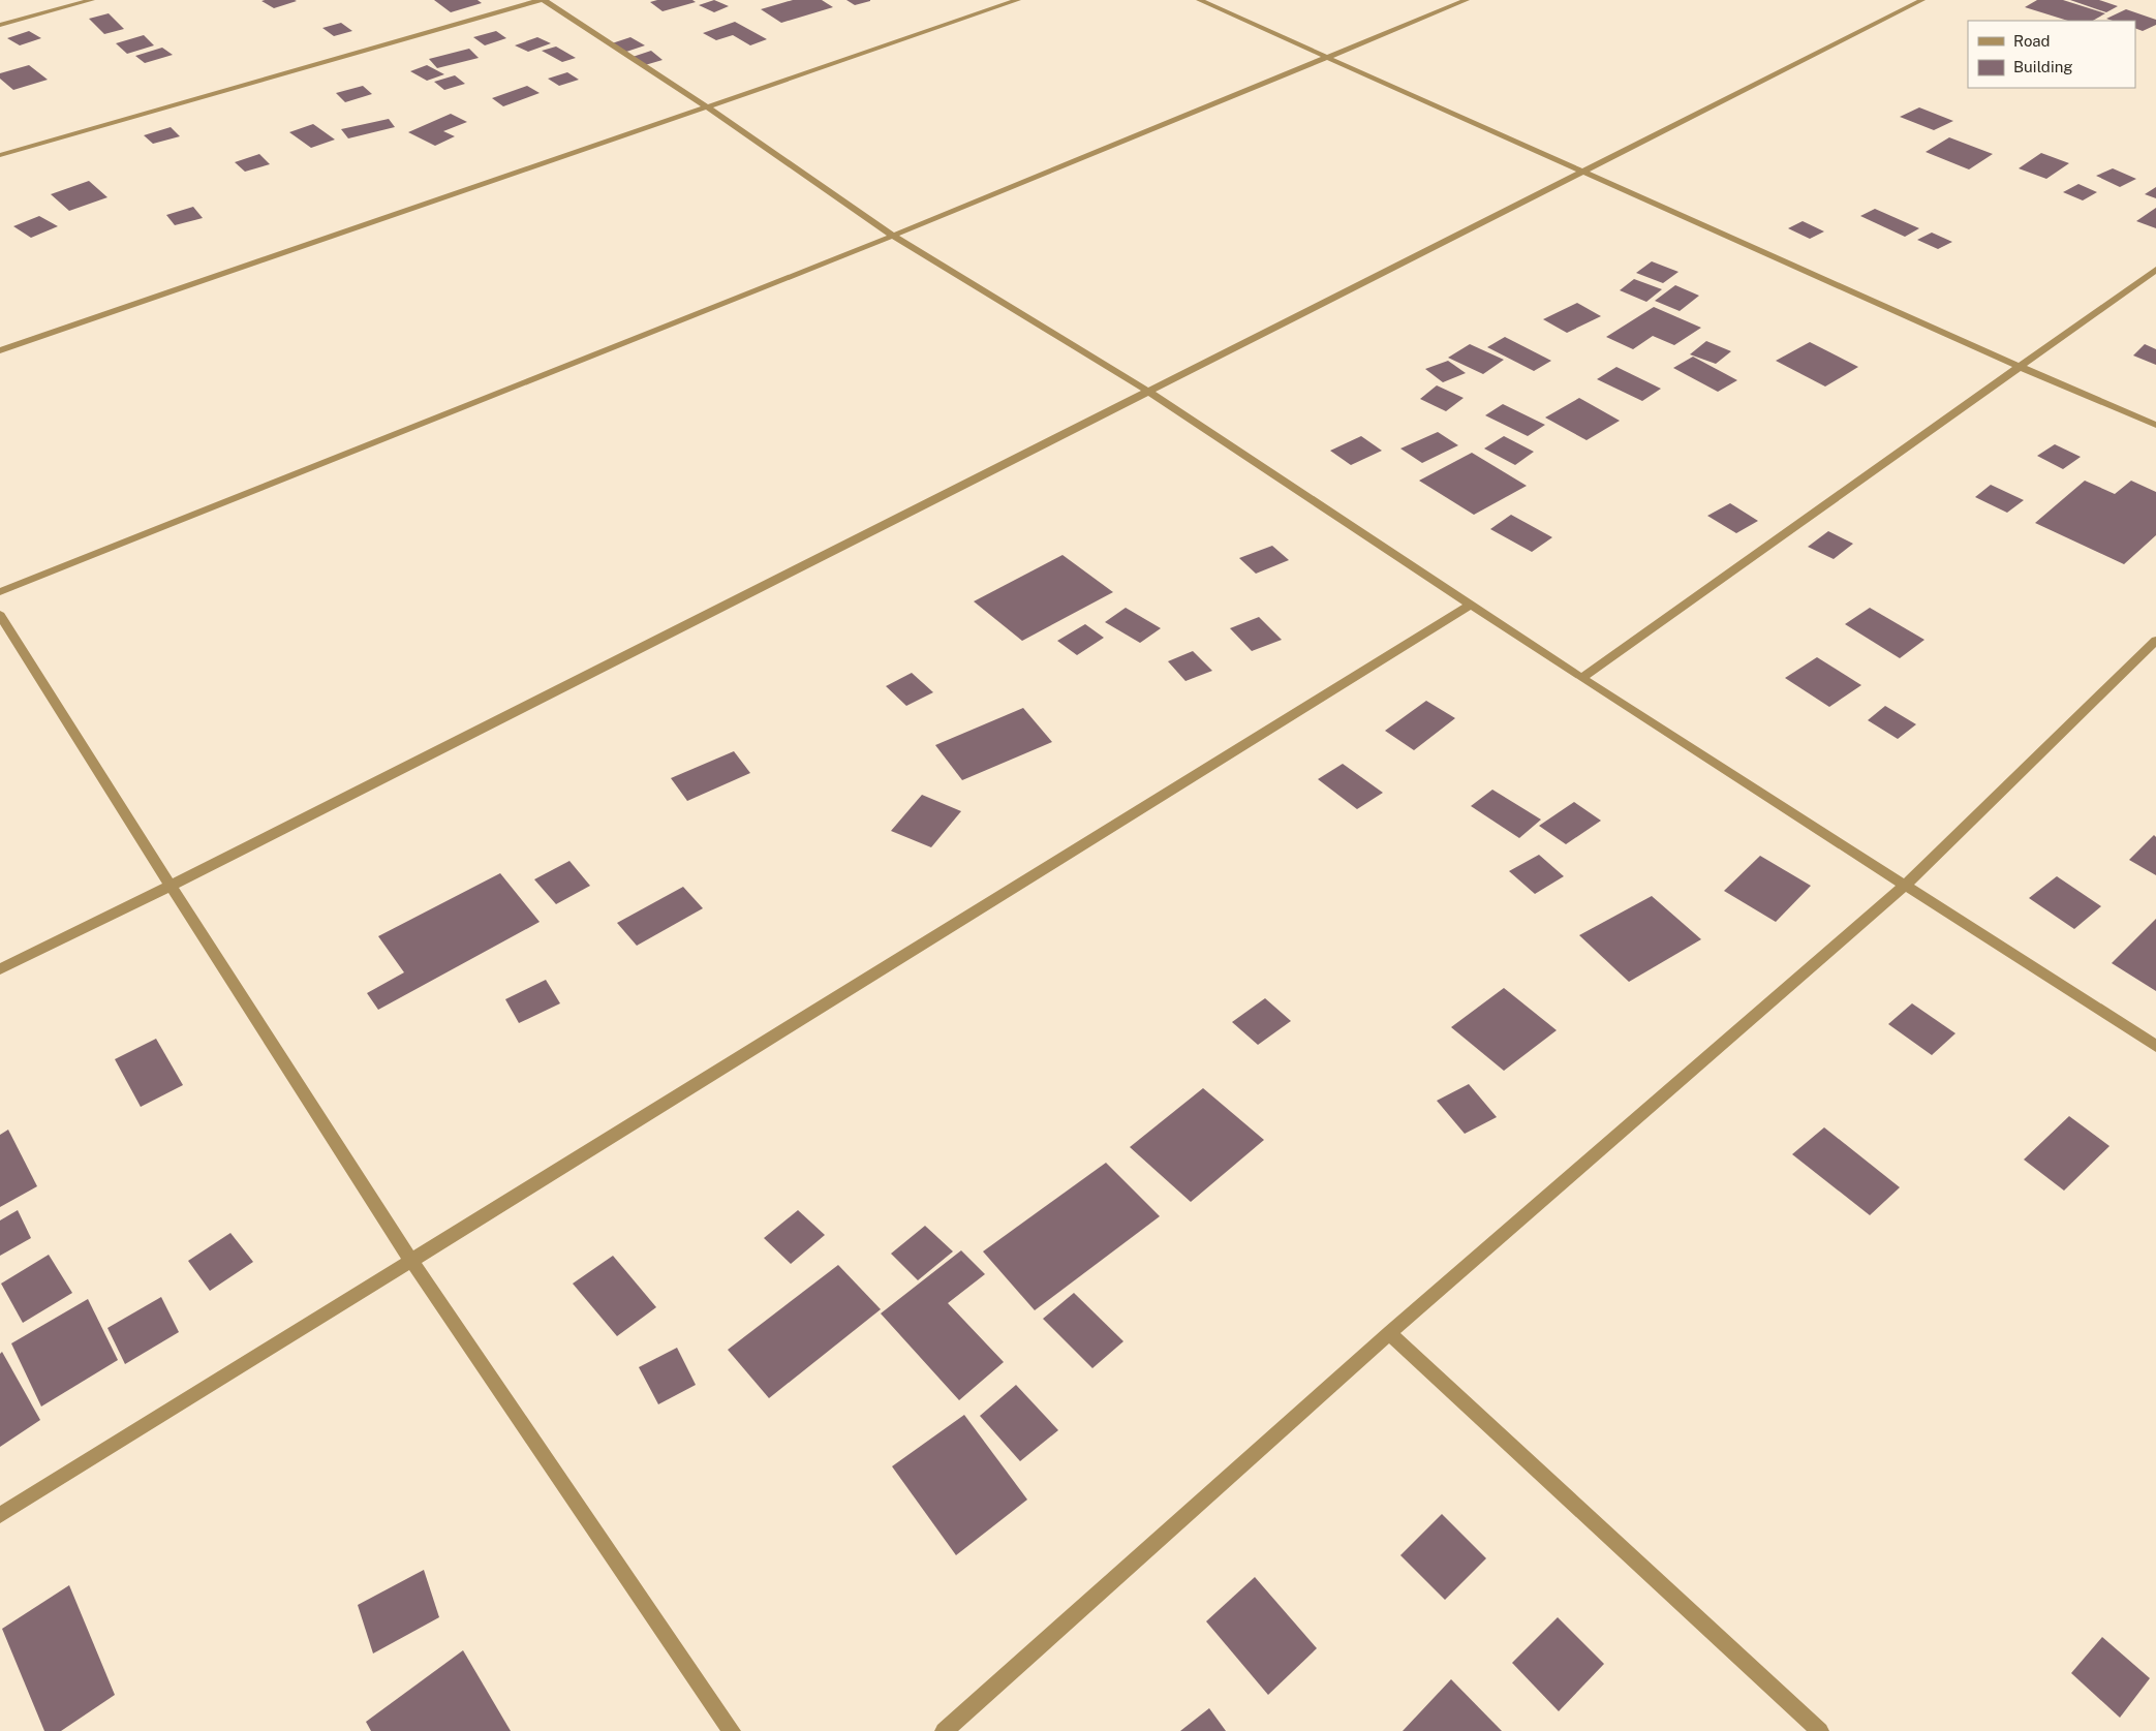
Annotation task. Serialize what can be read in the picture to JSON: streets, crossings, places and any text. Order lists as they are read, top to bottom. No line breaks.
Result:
{"legend":["Road","Building"]}
